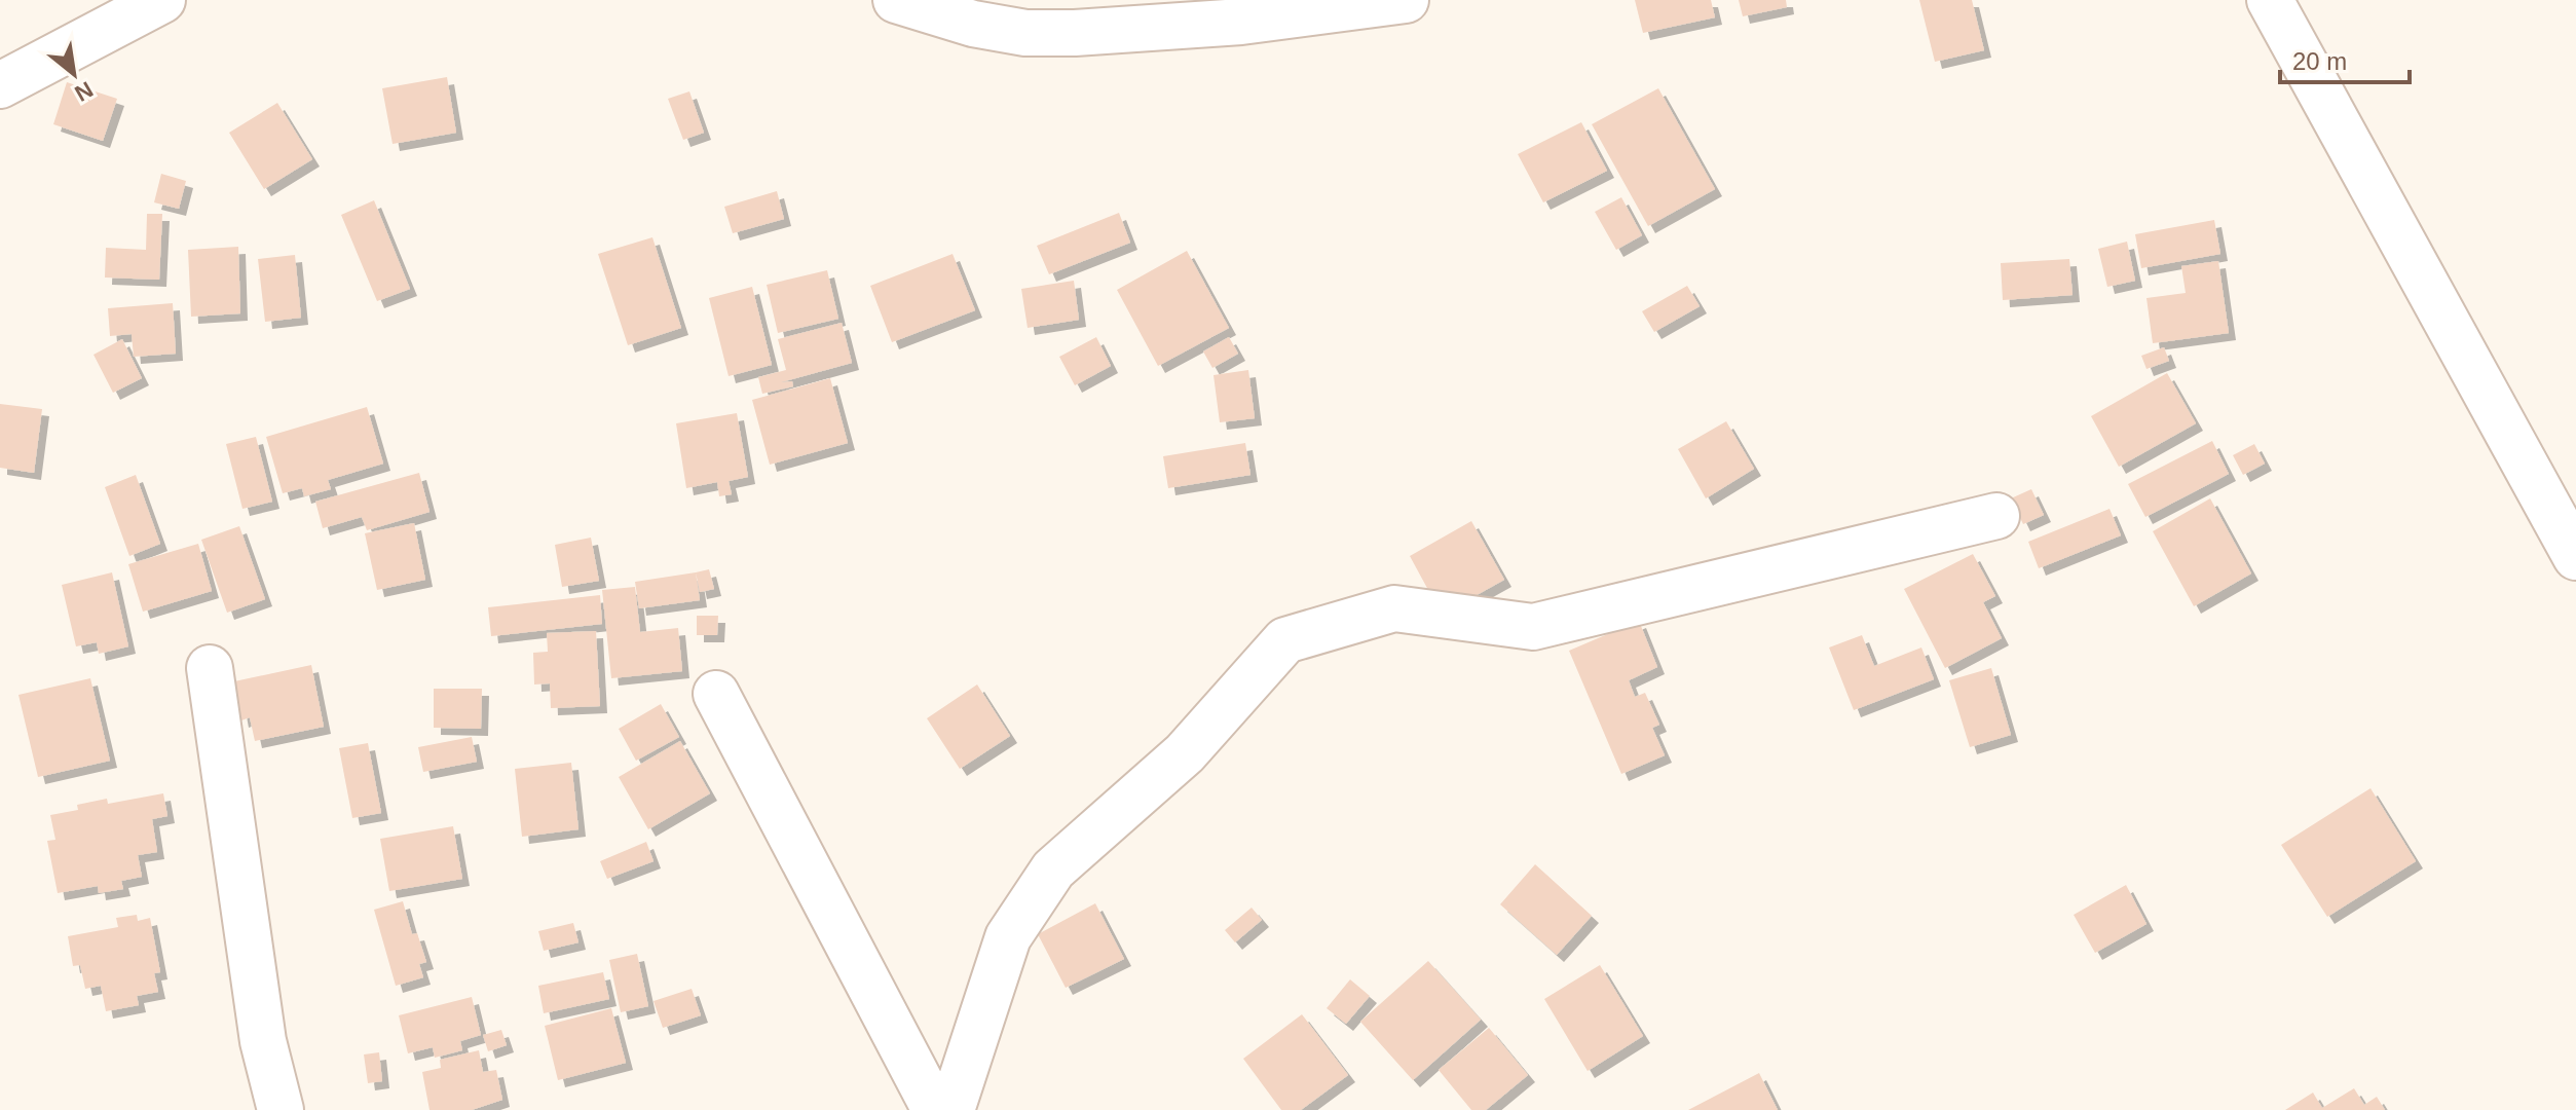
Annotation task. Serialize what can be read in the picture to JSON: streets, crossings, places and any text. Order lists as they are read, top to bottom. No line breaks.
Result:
{"scale_bar":"20 m","north":"bottom right"}
